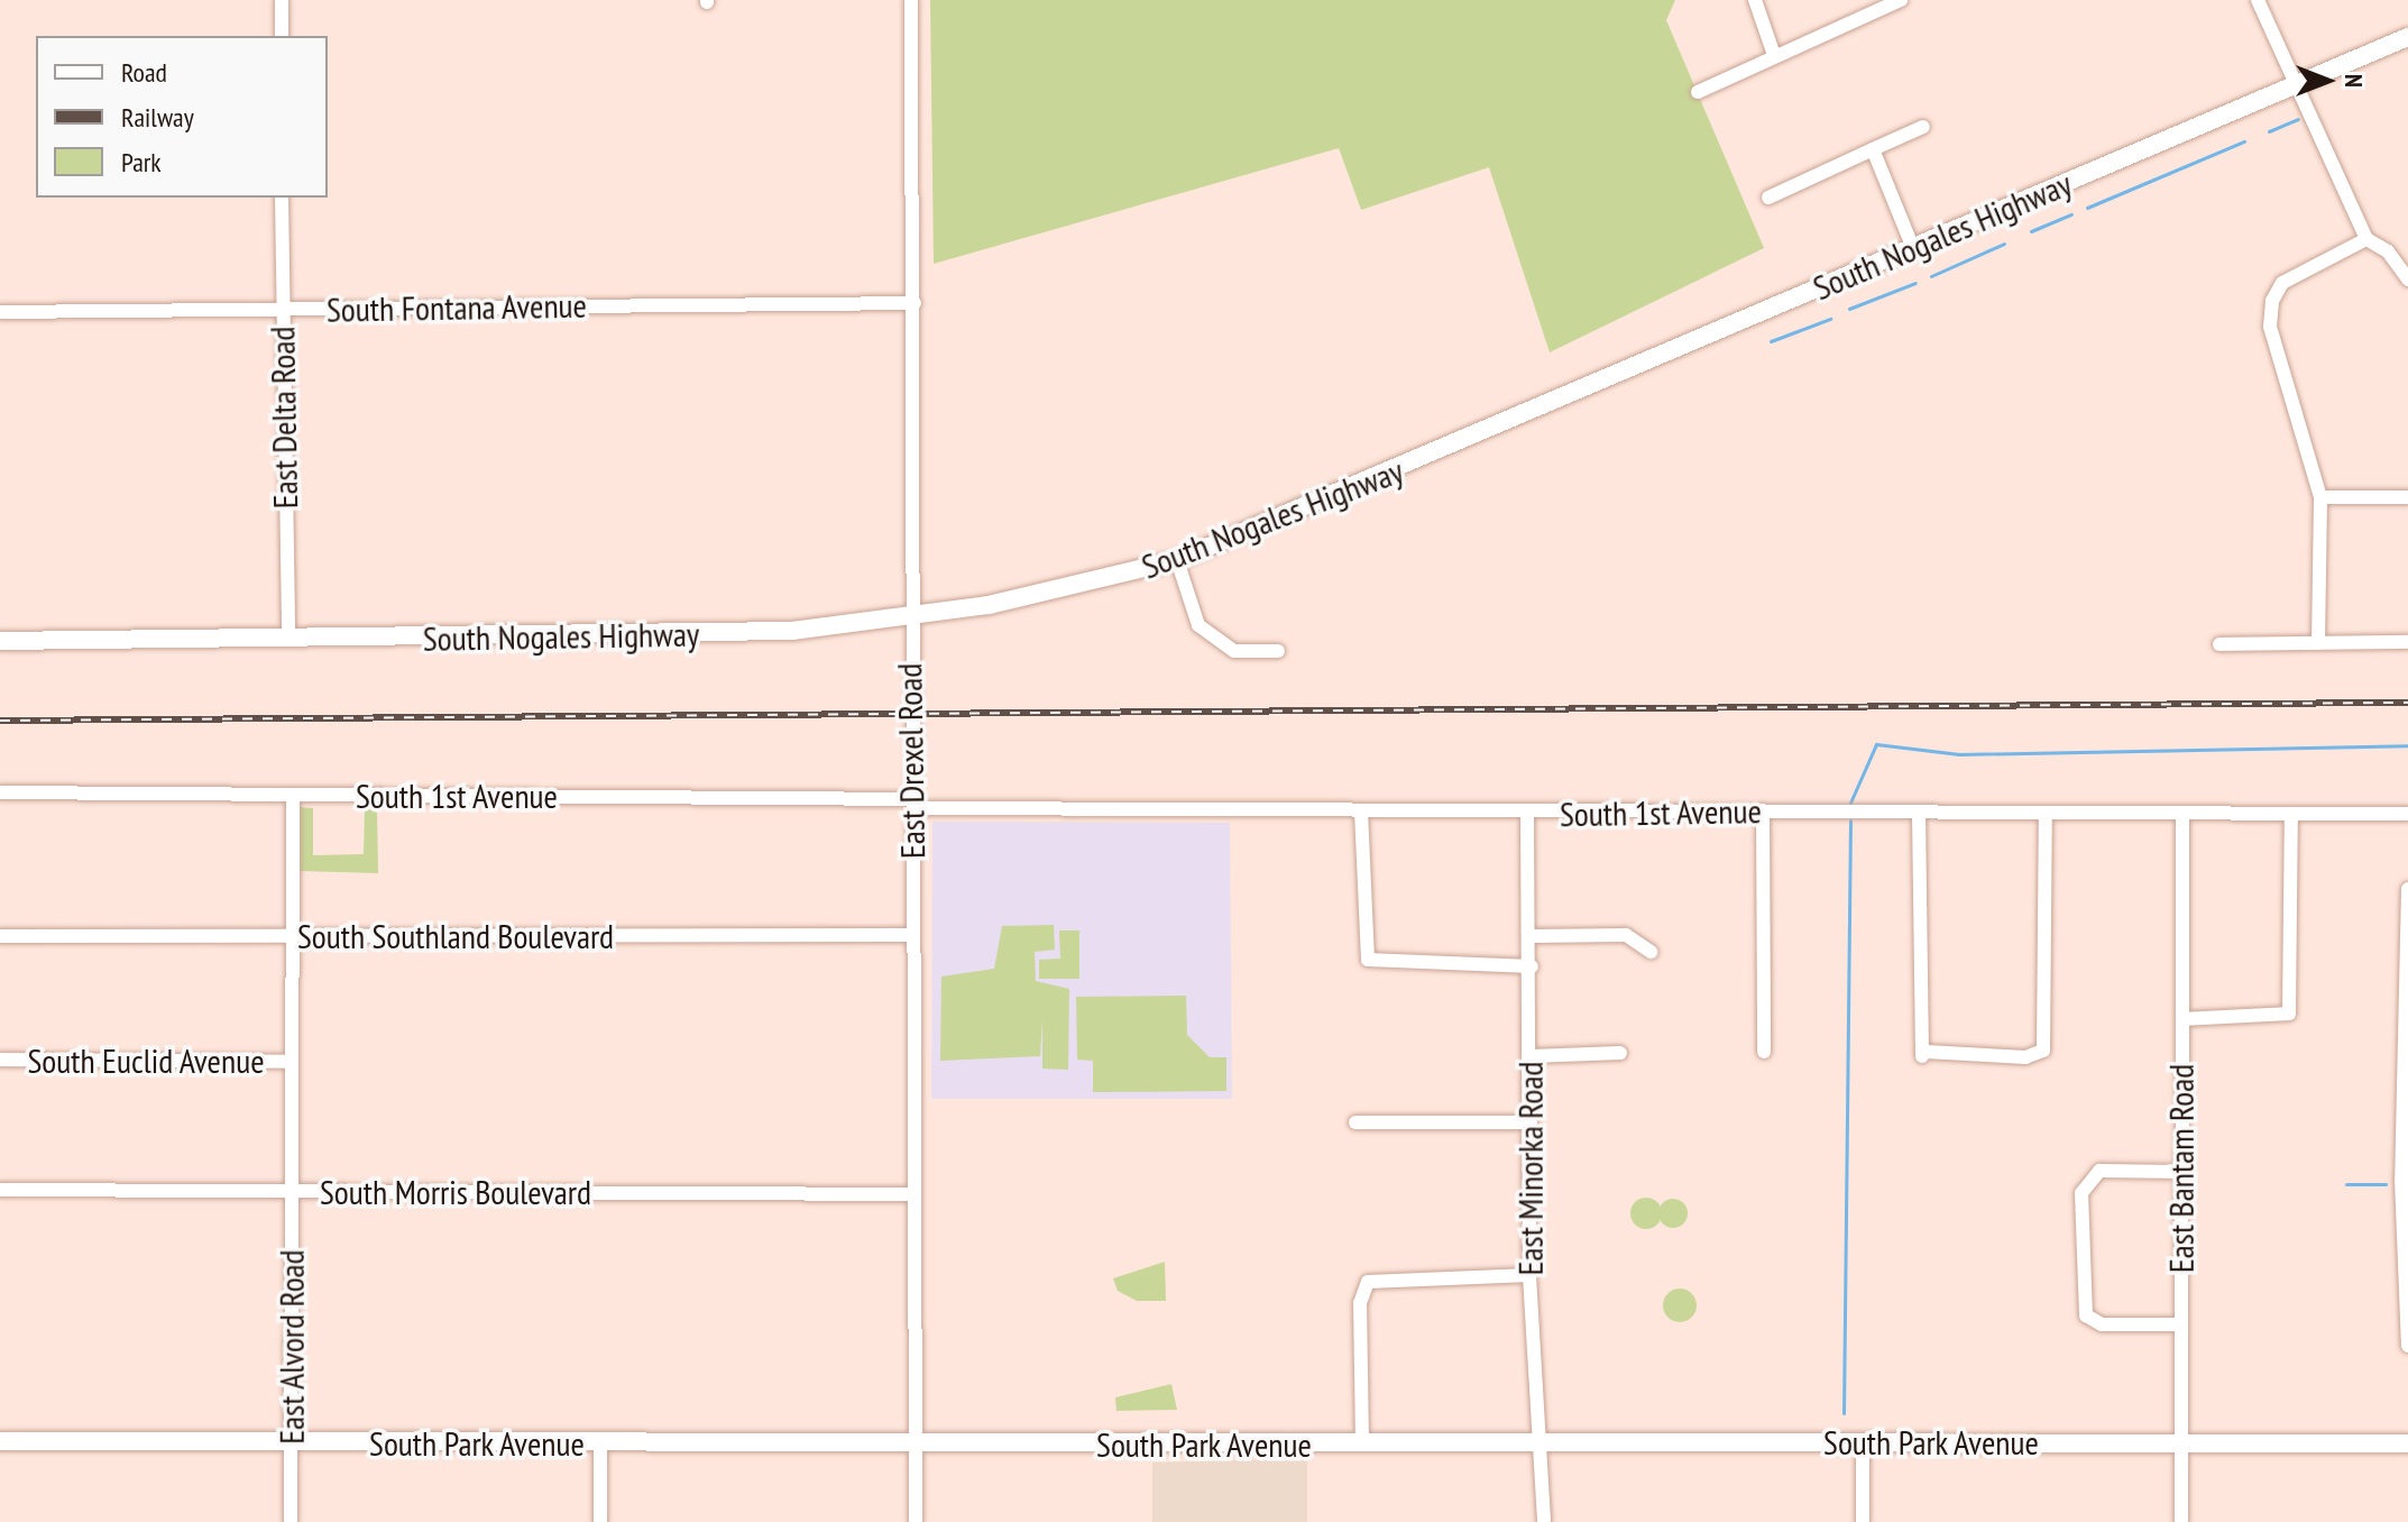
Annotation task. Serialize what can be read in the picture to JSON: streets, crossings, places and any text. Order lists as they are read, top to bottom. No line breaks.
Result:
{"streets":{"main road":["South Nogales Highway","South Park Avenue"],"street":["South Fontana Avenue","East Delta Road","East Drexel Road","South 1st Avenue","South Southland Boulevard","South Euclid Avenue","East Minorka Road","East Bantam Road","South Morris Boulevard","East Alvord Road"]},"crossings":[["South Nogales Highway","East Delta Road"],["South Nogales Highway","East Drexel Road"],["South Fontana Avenue","East Delta Road"],["South Fontana Avenue","East Drexel Road"],["East Drexel Road","South 1st Avenue"],["East Drexel Road","South Southland Boulevard"],["East Drexel Road","South Morris Boulevard"],["East Drexel Road","South Park Avenue"],["South 1st Avenue","East Minorka Road"],["South 1st Avenue","East Bantam Road"],["South 1st Avenue","East Alvord Road"],["South Southland Boulevard","East Alvord Road"],["South Euclid Avenue","East Alvord Road"],["East Minorka Road","South Park Avenue"],["East Bantam Road","South Park Avenue"],["South Morris Boulevard","East Alvord Road"],["East Alvord Road","South Park Avenue"]],"legend":["Road","Railway","Park"],"north":"right"}
